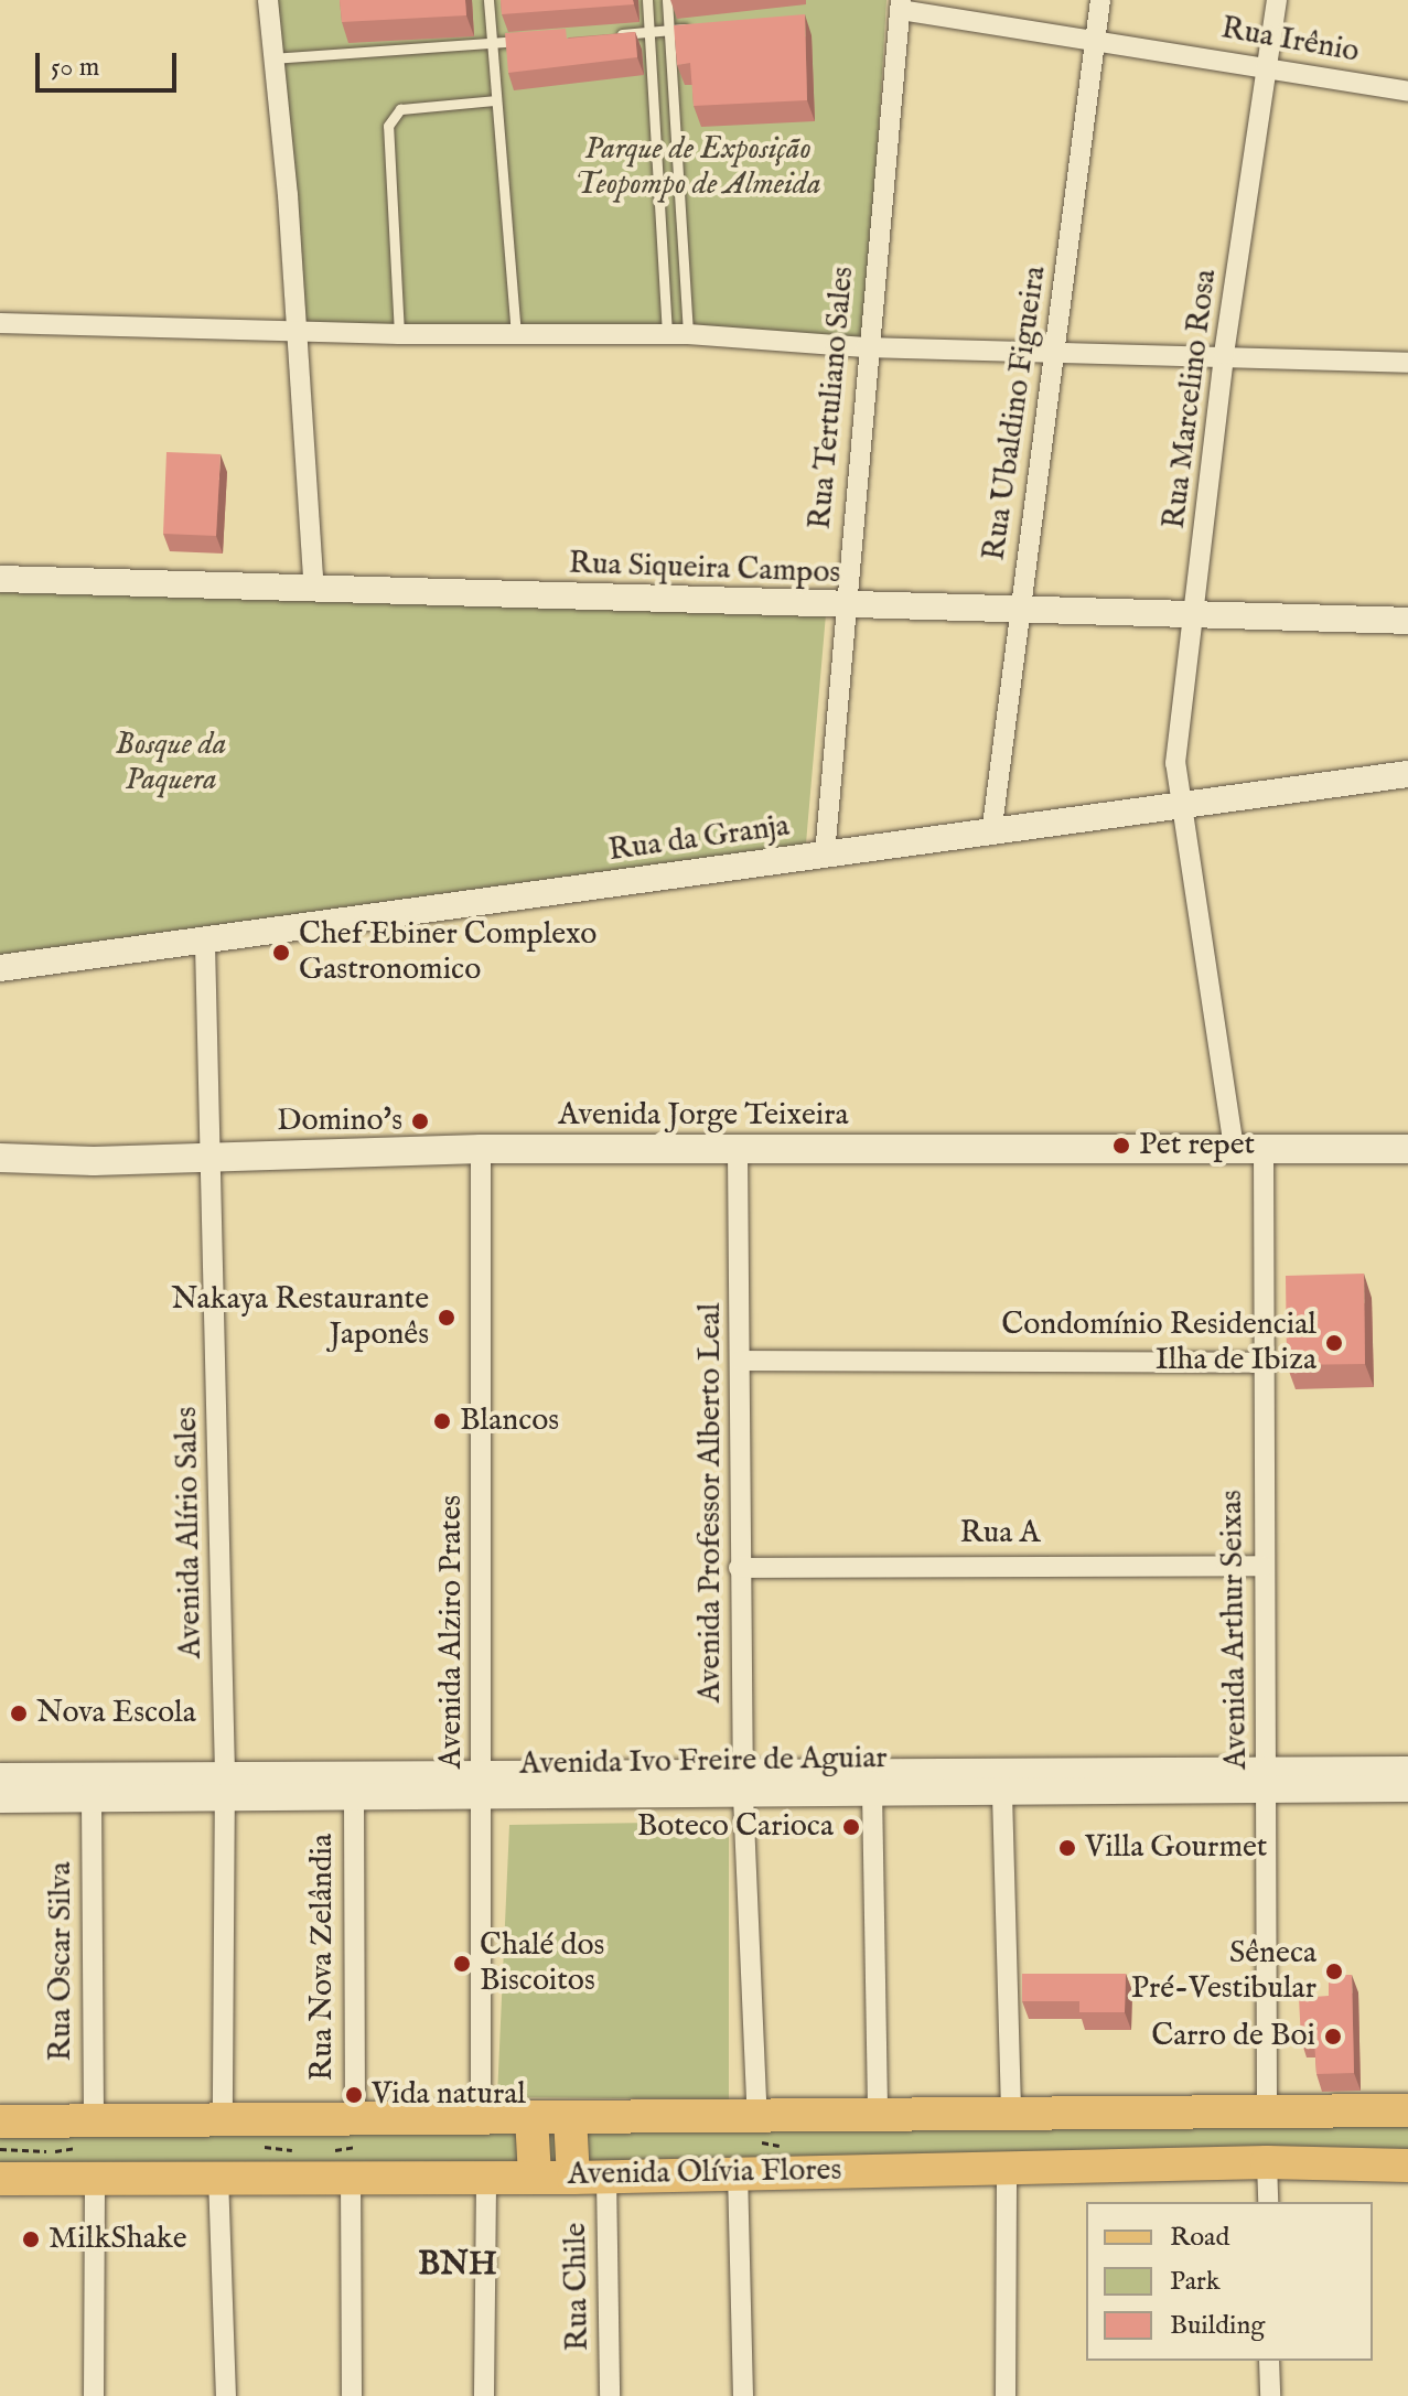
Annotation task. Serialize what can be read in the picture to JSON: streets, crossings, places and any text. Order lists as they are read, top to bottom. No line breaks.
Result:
{"streets":{"main road":["Avenida Jorge Teixeira","Avenida Olívia Flores"],"street":["Rua Irênio","Rua Tertuliano Sales","Rua Marcelino Rosa","Rua Ubaldino Figueira","Rua Siqueira Campos","Rua da Granja","Avenida Professor Alberto Leal","Avenida Alírio Sales","Rua A","Avenida Arthur Seixas","Avenida Alziro Prates","Avenida Ivo Freire de Aguiar","Rua Nova Zelândia","Rua Oscar Silva","Rua Chile"]},"crossings":[["Rua Irênio","Rua Tertuliano Sales"],["Rua Irênio","Rua Marcelino Rosa"],["Rua Irênio","Rua Ubaldino Figueira"],["Rua Tertuliano Sales","Rua Siqueira Campos"],["Rua Tertuliano Sales","Rua da Granja"],["Rua Marcelino Rosa","Rua Siqueira Campos"],["Rua Marcelino Rosa","Rua da Granja"],["Rua Ubaldino Figueira","Rua Siqueira Campos"],["Rua Ubaldino Figueira","Rua da Granja"],["Rua da Granja","Avenida Alírio Sales"],["Avenida Jorge Teixeira","Avenida Professor Alberto Leal"],["Avenida Jorge Teixeira","Avenida Alírio Sales"],["Avenida Jorge Teixeira","Avenida Arthur Seixas"],["Avenida Jorge Teixeira","Avenida Alziro Prates"],["Avenida Professor Alberto Leal","Rua A"],["Avenida Professor Alberto Leal","Avenida Ivo Freire de Aguiar"],["Avenida Professor Alberto Leal","Avenida Olívia Flores"],["Avenida Alírio Sales","Avenida Ivo Freire de Aguiar"],["Avenida Alírio Sales","Avenida Olívia Flores"],["Rua A","Avenida Arthur Seixas"],["Avenida Arthur Seixas","Avenida Ivo Freire de Aguiar"],["Avenida Arthur Seixas","Avenida Olívia Flores"],["Avenida Alziro Prates","Avenida Ivo Freire de Aguiar"],["Avenida Alziro Prates","Avenida Olívia Flores"],["Avenida Ivo Freire de Aguiar","Rua Nova Zelândia"],["Avenida Ivo Freire de Aguiar","Rua Oscar Silva"],["Rua Nova Zelândia","Avenida Olívia Flores"],["Rua Oscar Silva","Avenida Olívia Flores"],["Avenida Olívia Flores","Rua Chile"]],"districts":["BNH"],"parks":["Parque de Exposição Teopompo de Almeida","Bosque da Paquera"],"places":["Chef Ebiner Complexo Gastronomico","Domino's","Pet repet","Nakaya Restaurante Japonês","Condomínio Residencial Ilha de Ibiza","Blancos","Nova Escola","Boteco Carioca","Villa Gourmet","Chalé dos Biscoitos","Sêneca Pré-Vestibular","Carro de Boi","Vida natural","MilkShake"],"legend":["Road","Park","Building"],"scale_bar":"50 m"}
